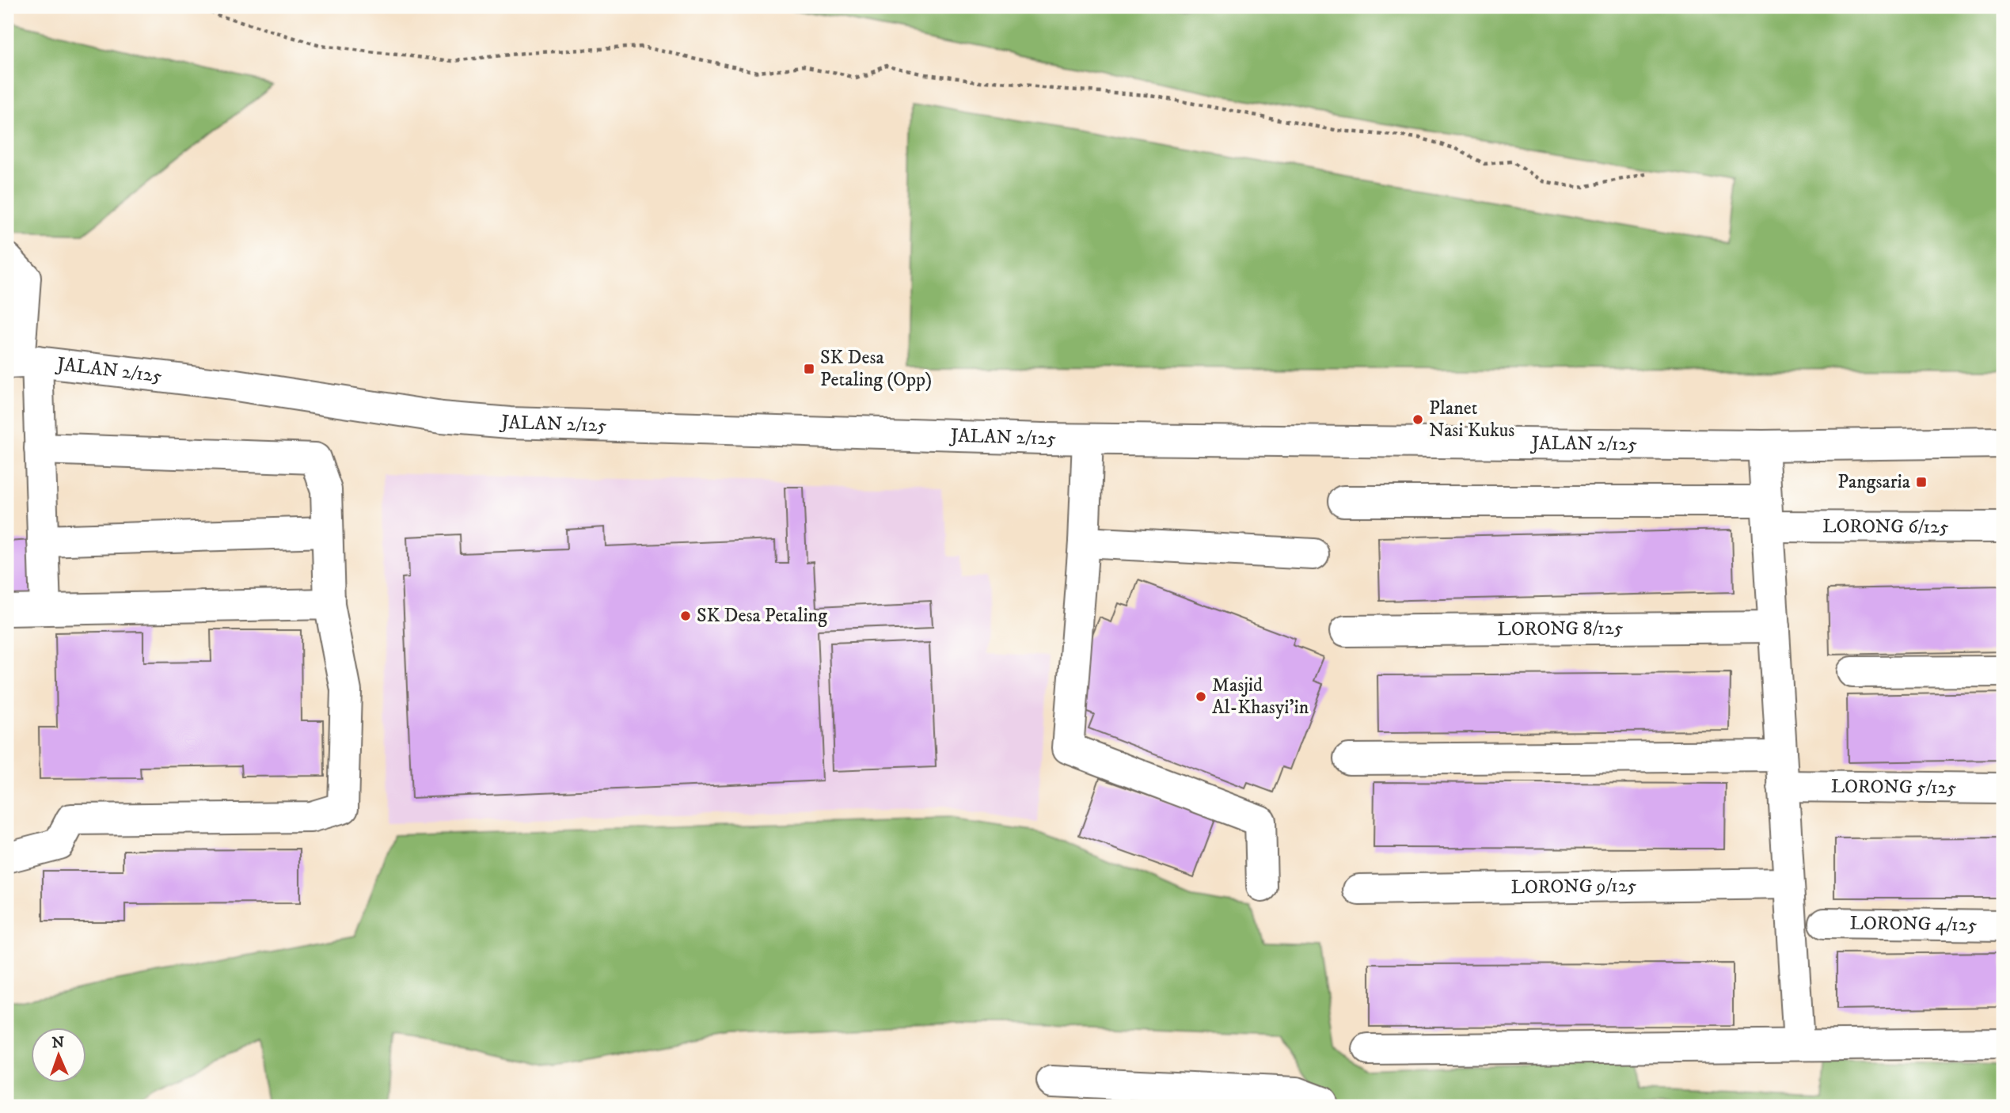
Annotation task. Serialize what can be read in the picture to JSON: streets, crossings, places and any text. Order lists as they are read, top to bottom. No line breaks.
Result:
{"streets":{"street":["JALAN 2/125","LORONG 6/125","LORONG 8/125","LORONG 5/125","LORONG 9/125","LORONG 4/125"]},"places":{"transit":["SK Desa Petaling (Opp)","Pangsaria"],"other":["Planet Nasi Kukus","SK Desa Petaling","Masjid Al-Khasyi'in"]},"north":"top"}
